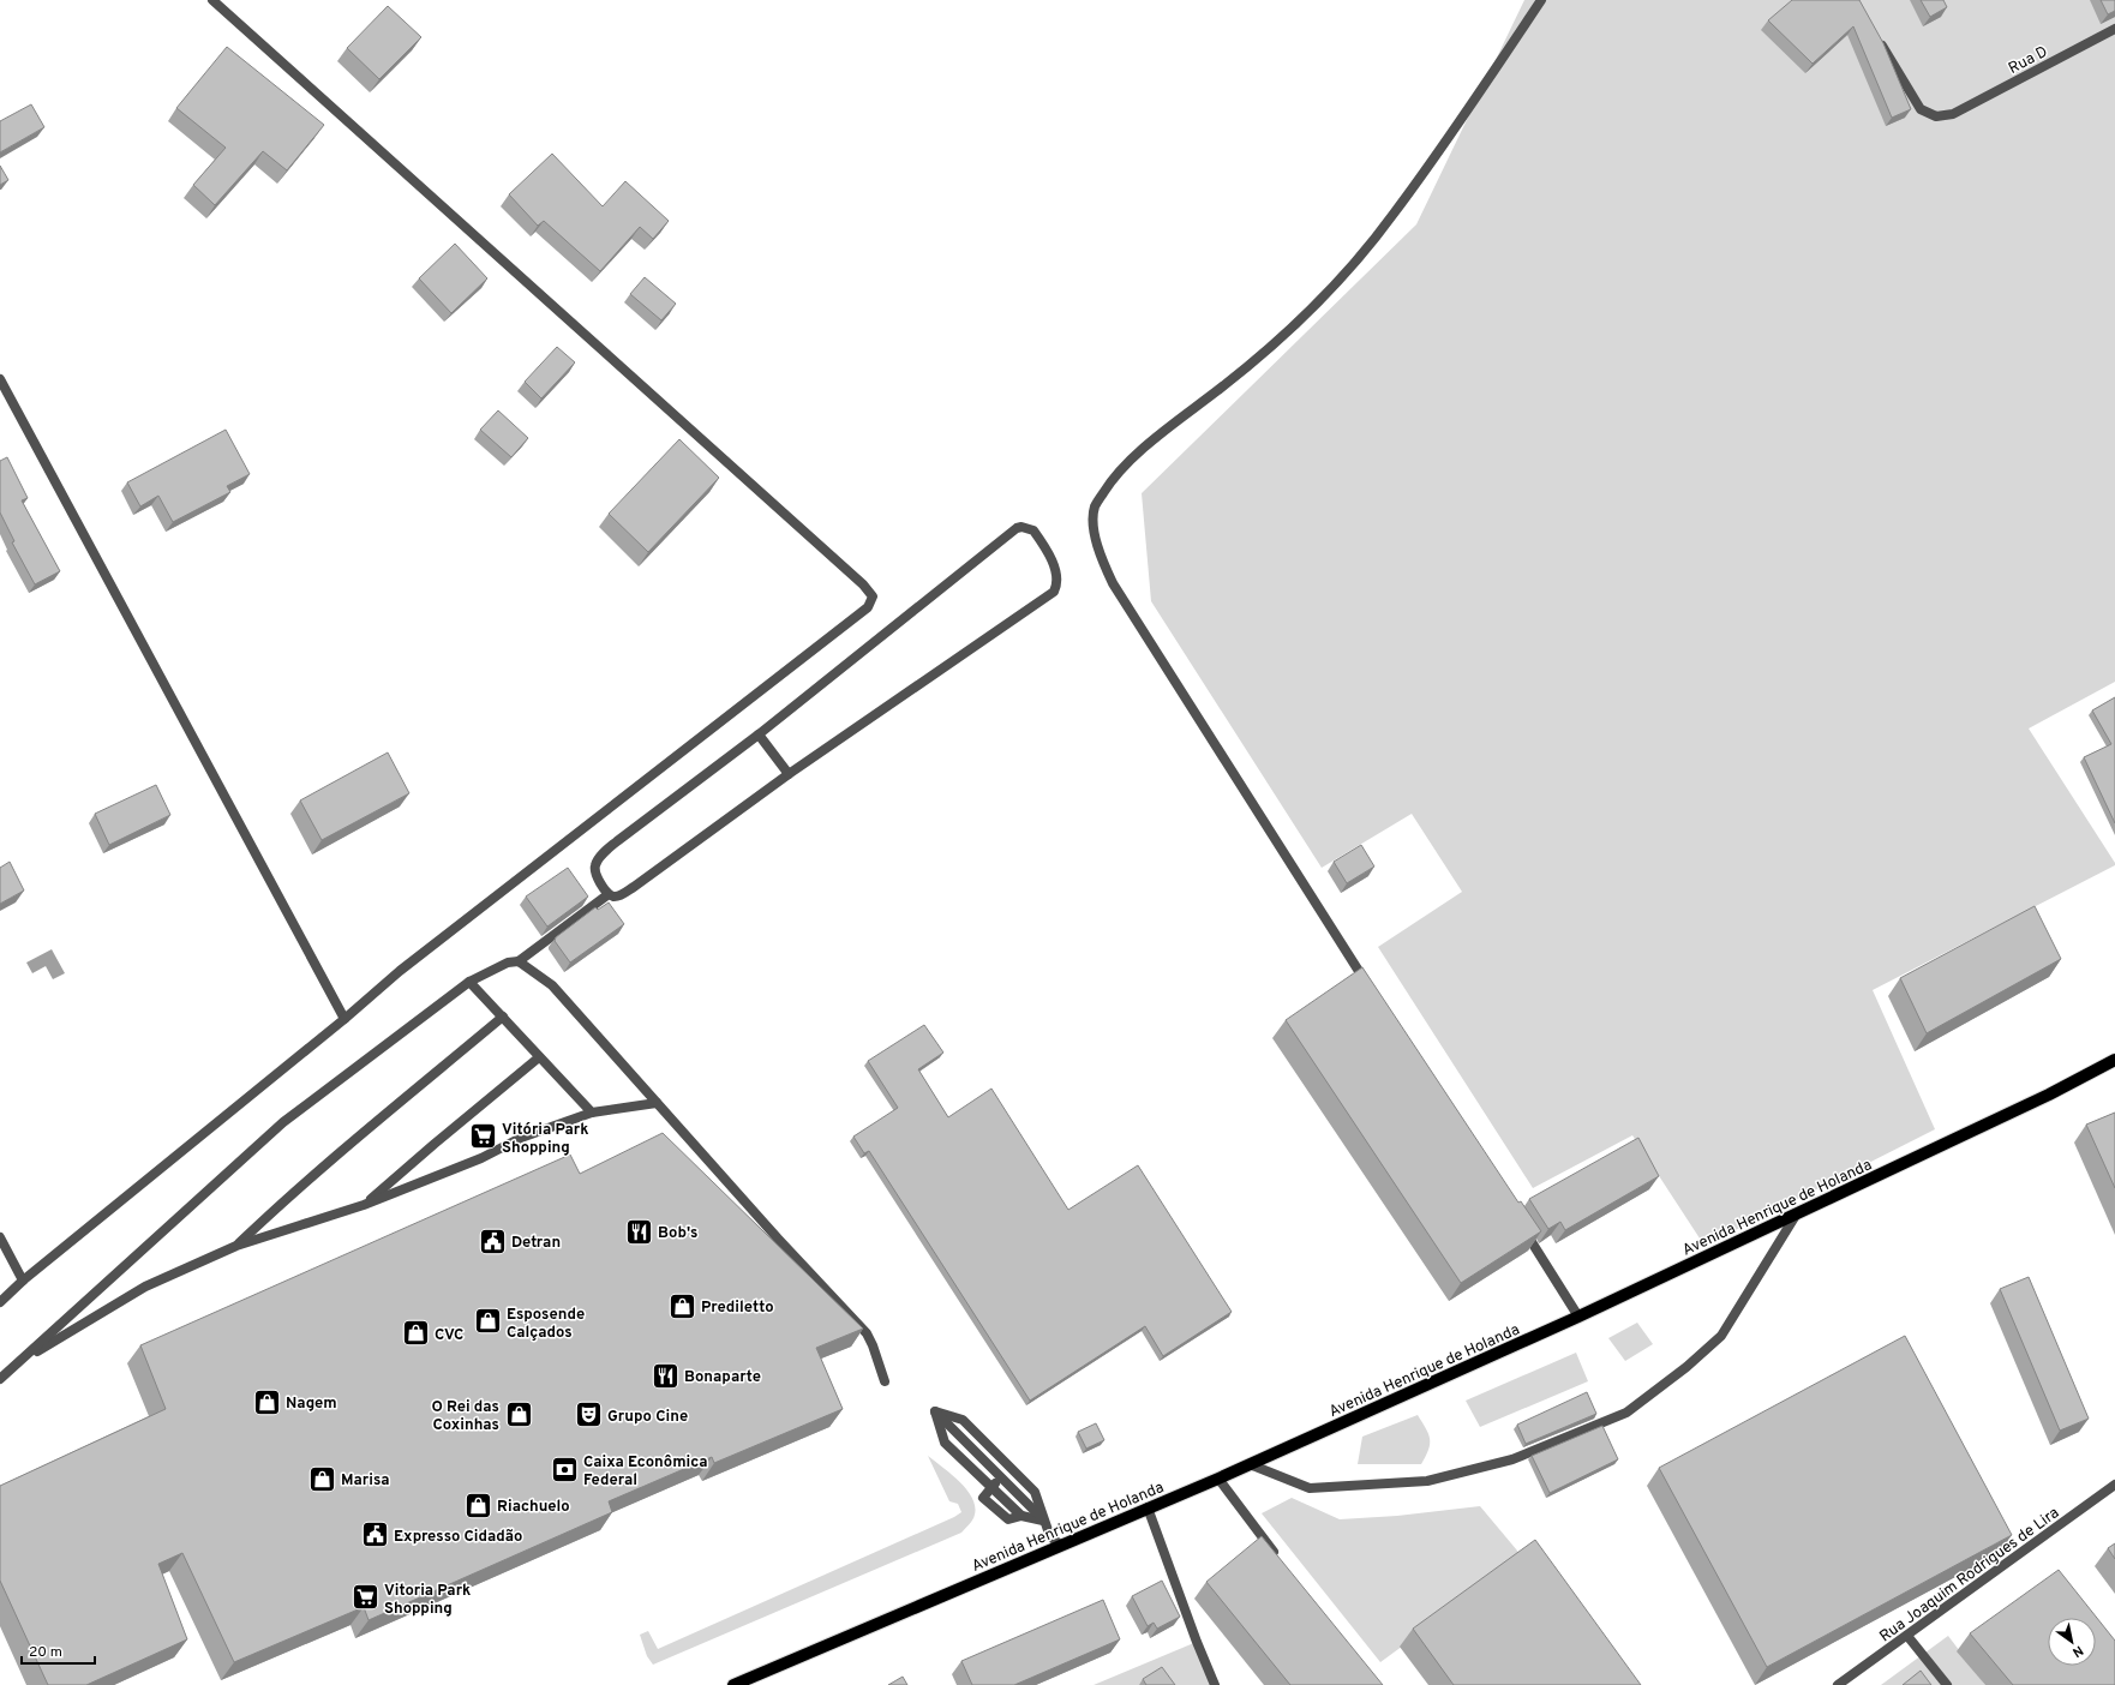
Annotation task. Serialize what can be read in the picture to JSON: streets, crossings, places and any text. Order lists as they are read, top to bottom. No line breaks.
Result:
{"streets":{"main road":["Avenida Henrique de Holanda"],"street":["Rua D","Rua Joaquim Rodrigues de Lira"]},"places":{"supermarket":["Vitória Park Shopping","Vitoria Park Shopping"],"restaurant":["Bob's","Bonaparte"],"public building":["Detran","Expresso Cidadão"],"shop":["Prediletto","Esposende Calçados","CVC","Nagem","O Rei das Coxinhas","Marisa","Riachuelo"],"theatre":["Grupo Cine"],"bank":["Caixa Econômica Federal"]},"scale_bar":"20 m","north":"bottom right"}
